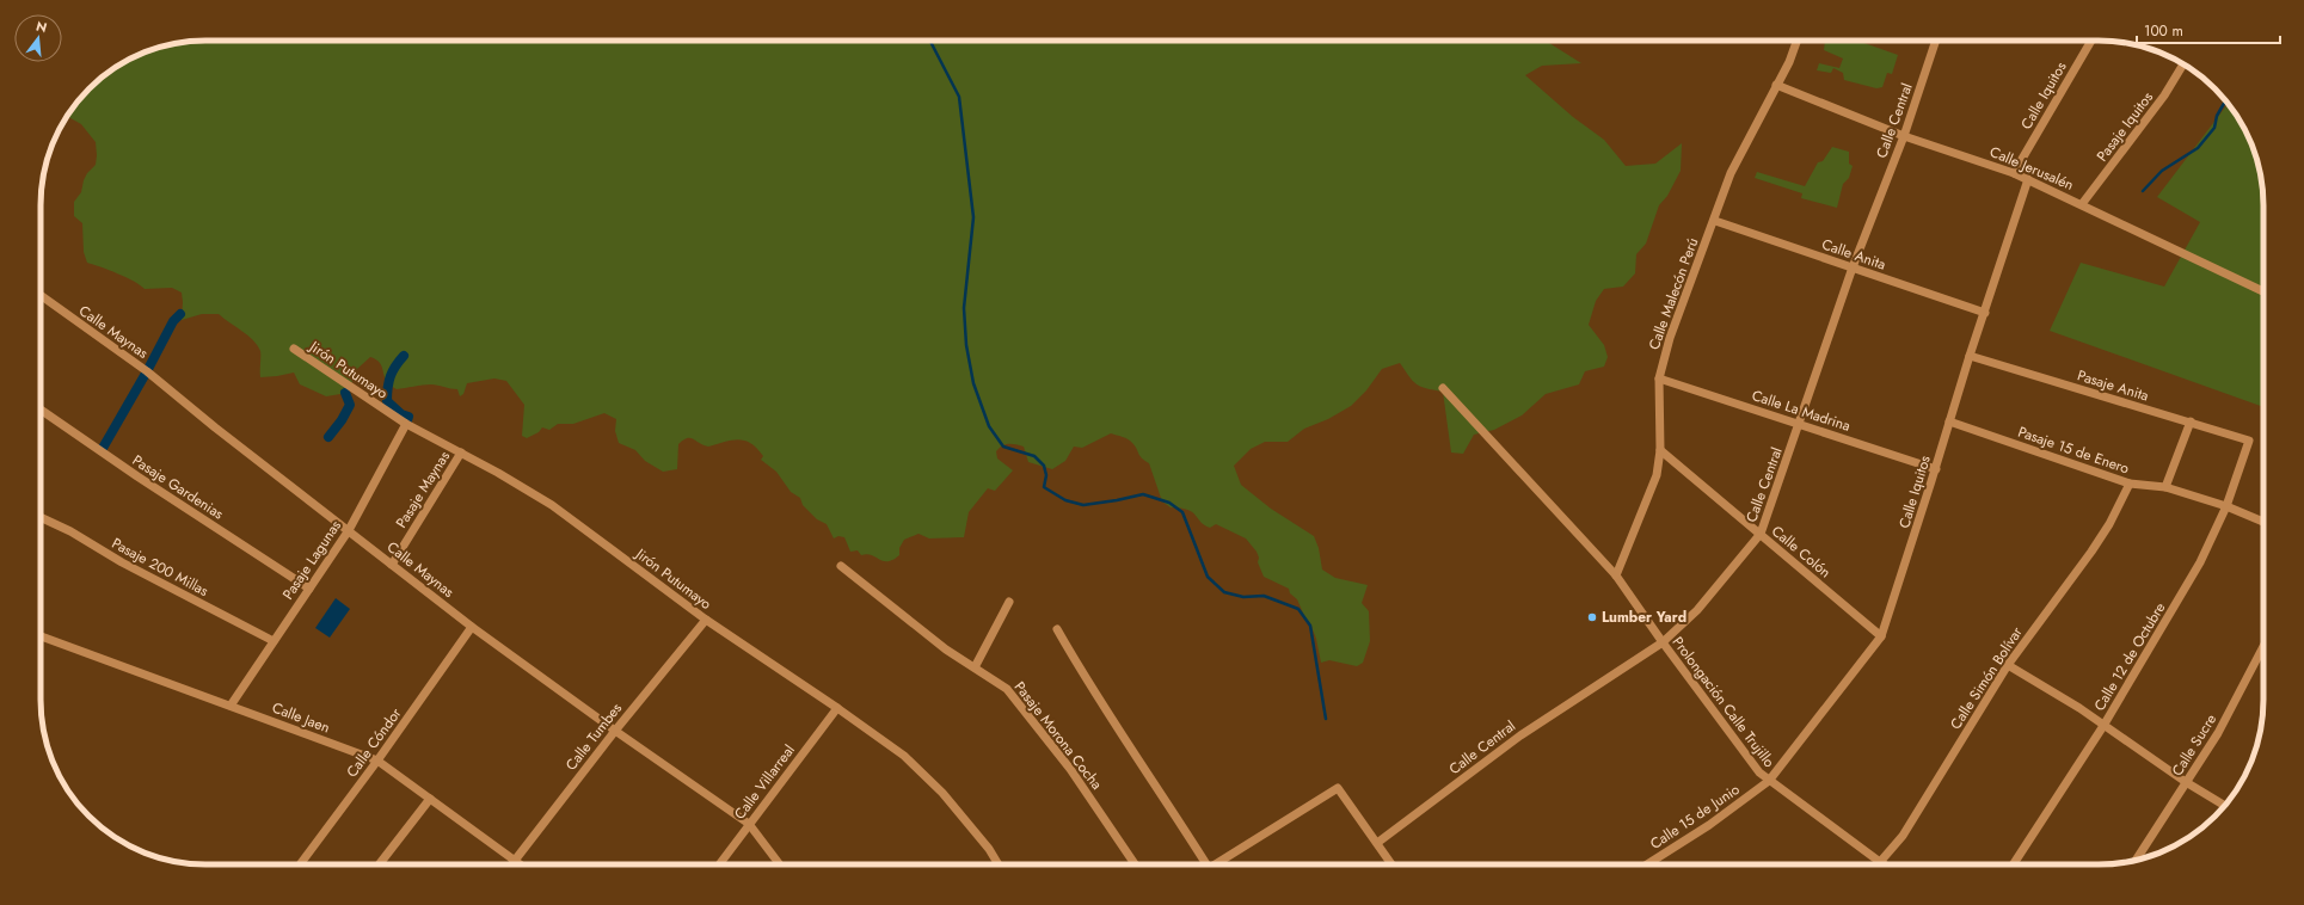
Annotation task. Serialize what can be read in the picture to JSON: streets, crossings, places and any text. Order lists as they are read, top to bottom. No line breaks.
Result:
{"streets":{"street":["Calle Iquitos","Calle Central","Pasaje Iquitos","Calle Jerusalén","Calle Anita","Calle Malecón Perú","Calle Maynas","Jirón Putumayo","Pasaje Anita","Calle La Madrina","Pasaje 15 de Enero","Pasaje Gardenias","Pasaje Maynas","Calle Colón","Pasaje Lagunas","Pasaje 200 Millas","Calle 12 de Octubre","Calle Simón Bolívar","Prolongación Calle Trujillo","Calle Jaen","Pasaje Morona Cocha","Calle Tumbes","Calle Cóndor","Calle Sucre","Calle Villarreal","Calle 15 de Junio"]},"crossings":[["Calle Iquitos","Calle Jerusalén"],["Calle Iquitos","Calle Anita"],["Calle Iquitos","Pasaje Anita"],["Calle Iquitos","Calle La Madrina"],["Calle Iquitos","Pasaje 15 de Enero"],["Calle Iquitos","Calle Colón"],["Calle Iquitos","Prolongación Calle Trujillo"],["Calle Iquitos","Calle 15 de Junio"],["Calle Central","Calle Jerusalén"],["Calle Central","Calle Anita"],["Calle Central","Calle La Madrina"],["Calle Central","Calle Colón"],["Calle Central","Prolongación Calle Trujillo"],["Pasaje Iquitos","Calle Jerusalén"],["Calle Jerusalén","Calle Malecón Perú"],["Calle Anita","Calle Malecón Perú"],["Calle Malecón Perú","Calle La Madrina"],["Calle Malecón Perú","Calle Colón"],["Calle Malecón Perú","Prolongación Calle Trujillo"],["Calle Maynas","Pasaje Maynas"],["Calle Maynas","Pasaje Lagunas"],["Calle Maynas","Calle Tumbes"],["Calle Maynas","Calle Cóndor"],["Calle Maynas","Calle Villarreal"],["Jirón Putumayo","Pasaje Maynas"],["Jirón Putumayo","Pasaje Lagunas"],["Jirón Putumayo","Calle Tumbes"],["Jirón Putumayo","Calle Villarreal"],["Pasaje Anita","Calle 12 de Octubre"],["Pasaje 15 de Enero","Calle 12 de Octubre"],["Pasaje 15 de Enero","Calle Simón Bolívar"],["Pasaje Gardenias","Pasaje Lagunas"],["Pasaje Lagunas","Pasaje 200 Millas"],["Pasaje Lagunas","Calle Jaen"],["Calle Simón Bolívar","Prolongación Calle Trujillo"],["Prolongación Calle Trujillo","Calle 15 de Junio"],["Calle Jaen","Calle Tumbes"],["Calle Jaen","Calle Cóndor"]],"places":["Lumber Yard"],"scale_bar":"100 m","north":"top"}
